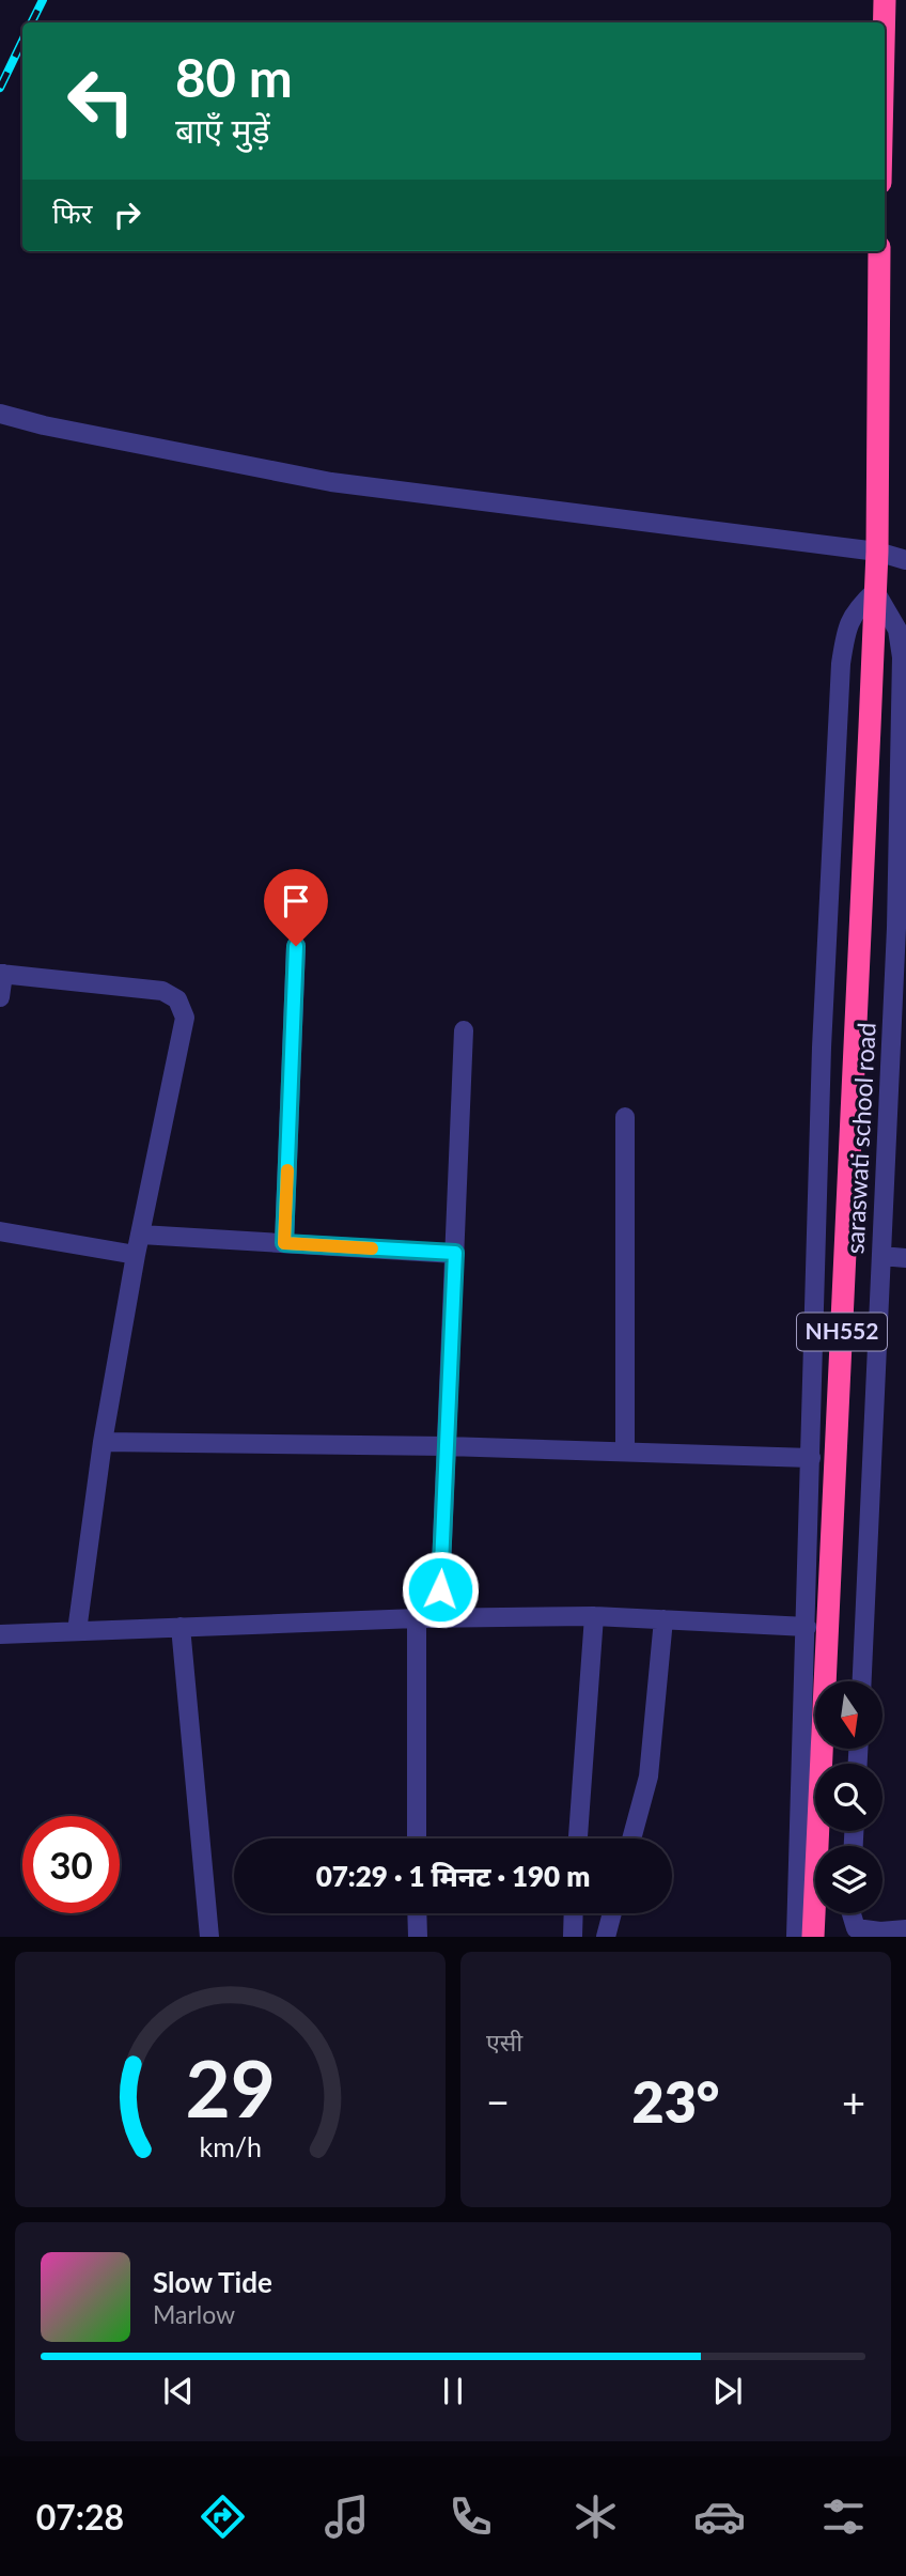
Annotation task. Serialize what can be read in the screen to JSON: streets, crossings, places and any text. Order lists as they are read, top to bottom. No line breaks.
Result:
{"streets":{"highway":["NH552"],"street":["saraswati school road"]},"crossings":[["saraswati school road","NH552"]],"north":"bottom","page":{"turn":["80 m","बाएँ मुड़ें"],"then":"फिर","limit":"30","trip":"07:29 · 1 मिनट · 190 m","tile":"एसी","heat":["−","23°","+"],"song":["Slow Tide","Marlow"],"tabs":"07:28","gauge":["29","km/h"]}}
